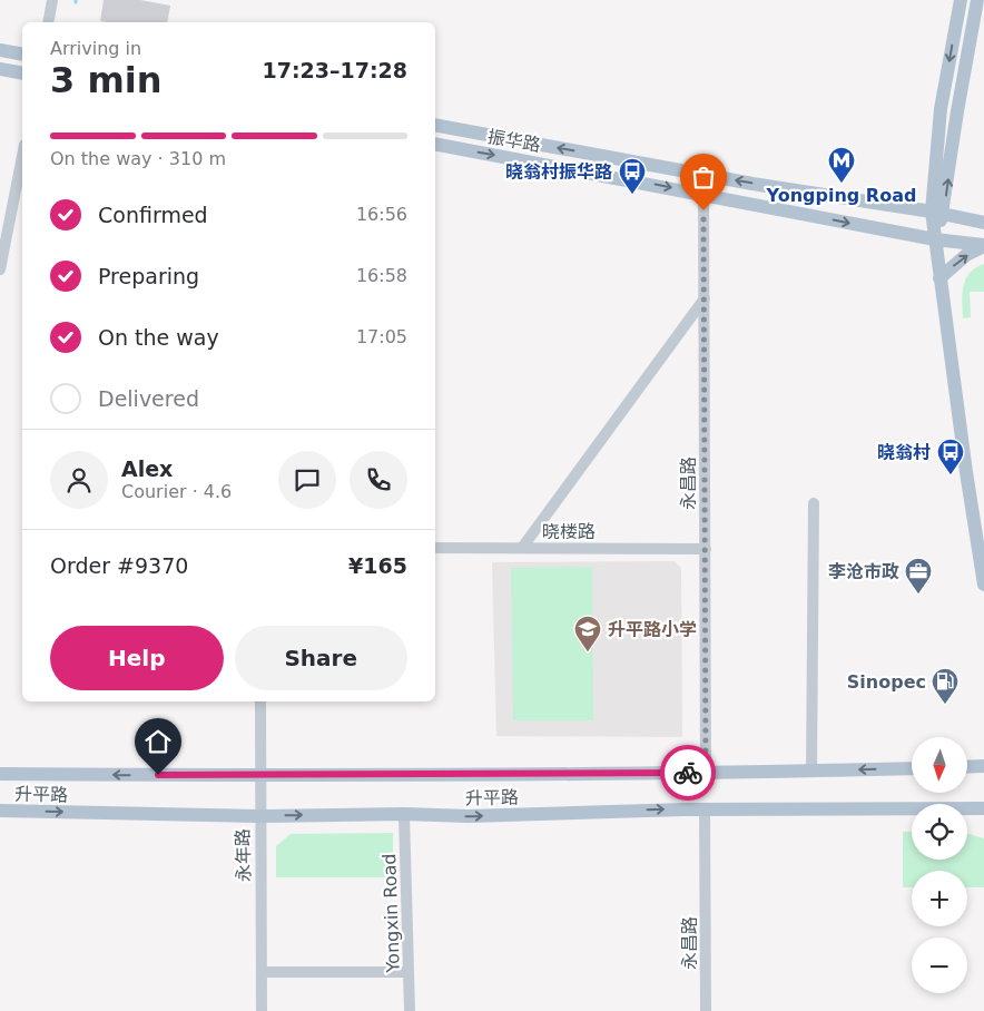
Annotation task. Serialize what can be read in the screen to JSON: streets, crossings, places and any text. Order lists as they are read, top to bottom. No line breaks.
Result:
{"streets":{"main road":["振华路","升平路"],"street":["永昌路","晓楼路","永年路","Yongxin Road"]},"crossings":[["振华路","永昌路"],["永昌路","晓楼路"],["永昌路","升平路"],["升平路","永年路"],["升平路","Yongxin Road"]],"places":{"metro station":["Yongping Road"],"bus stop":["晓翁村振华路","晓翁村"],"office":["李沧市政"],"school or university":["升平路小学"],"fuel station":["Sinopec"]},"north":"bottom","page":{"heading":["3 min","Arriving in","17:23–17:28"],"panel":["Alex","Courier · 4.6","Order #9370","¥165"],"bar":"On the way · 310 m","list":[["Confirmed","16:56"],["Preparing","16:58"],["On the way","17:05"],"Delivered"],"buttons":["Help","Share"],"map_buttons":["+","−"]}}
